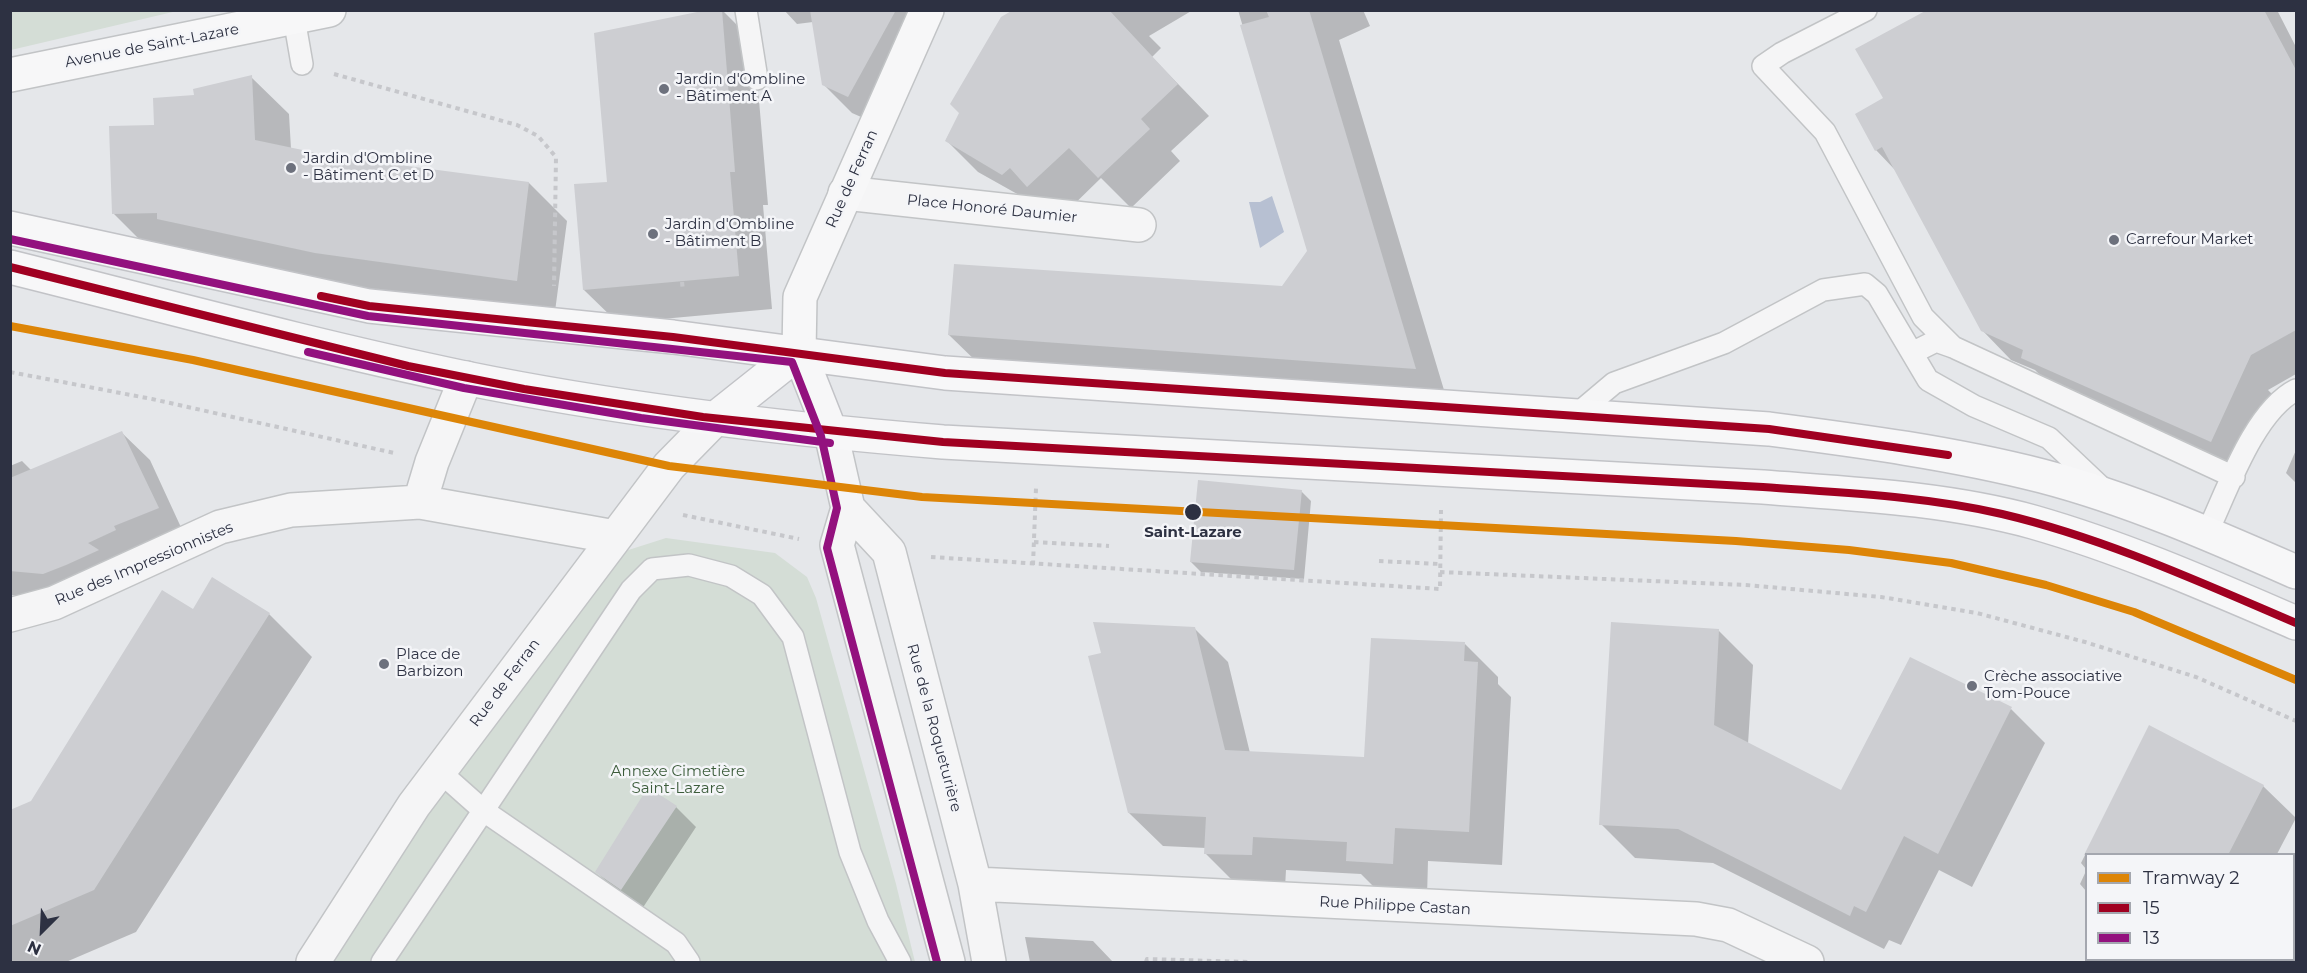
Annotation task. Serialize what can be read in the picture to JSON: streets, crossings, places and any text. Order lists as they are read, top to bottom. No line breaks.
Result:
{"streets":{"main road":["Avenue de Saint-Lazare","Rue de Ferran"],"street":["Place Honoré Daumier","Rue des Impressionnistes","Rue de la Roqueturière","Rue Philippe Castan"]},"crossings":[["Rue de Ferran","Place Honoré Daumier"],["Rue de Ferran","Rue des Impressionnistes"],["Rue de la Roqueturière","Rue Philippe Castan"]],"parks":["Annexe Cimetière Saint-Lazare"],"places":["Jardin d'Ombline - Bâtiment A","Jardin d'Ombline - Bâtiment C et D","Jardin d'Ombline - Bâtiment B","Carrefour Market","Saint-Lazare","Place de Barbizon","Crèche associative Tom-Pouce"],"lines":["transit line 13","transit line 15","tram line 2"],"legend":["Tramway 2","15","13"],"north":"bottom left"}
